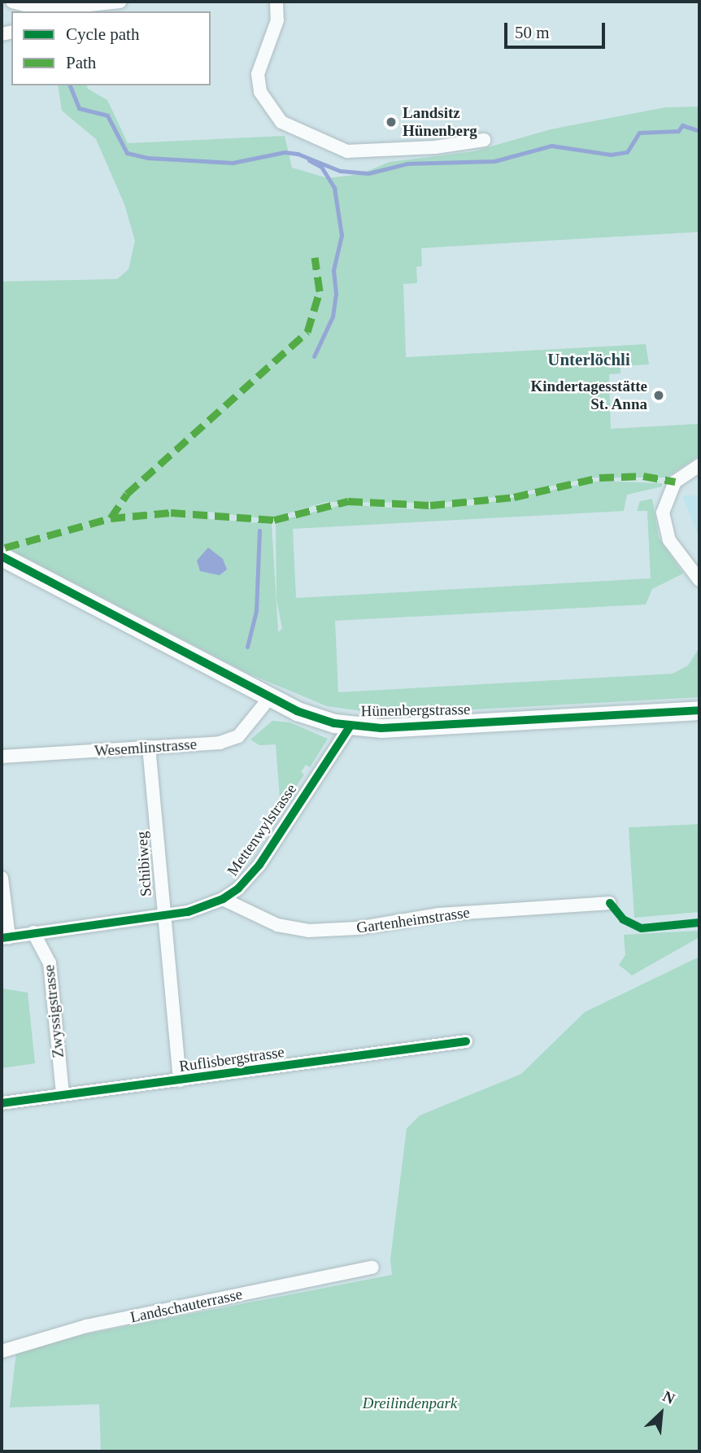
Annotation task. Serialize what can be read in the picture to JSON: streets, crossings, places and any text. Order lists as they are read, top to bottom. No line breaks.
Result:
{"streets":{"street":["Hünenbergstrasse","Wesemlinstrasse","Mettenwylstrasse","Schibiweg","Gartenheimstrasse","Zwyssigstrasse","Ruflisbergstrasse","Landschauterrasse"]},"crossings":[["Hünenbergstrasse","Wesemlinstrasse"],["Hünenbergstrasse","Mettenwylstrasse"],["Wesemlinstrasse","Schibiweg"],["Mettenwylstrasse","Schibiweg"],["Mettenwylstrasse","Gartenheimstrasse"],["Mettenwylstrasse","Zwyssigstrasse"],["Schibiweg","Ruflisbergstrasse"],["Zwyssigstrasse","Ruflisbergstrasse"]],"districts":["Unterlöchli"],"parks":["Dreilindenpark"],"places":["Landsitz Hünenberg","Kindertagesstätte St. Anna"],"legend":["Cycle path","Path"],"scale_bar":"50 m","north":"top right"}
